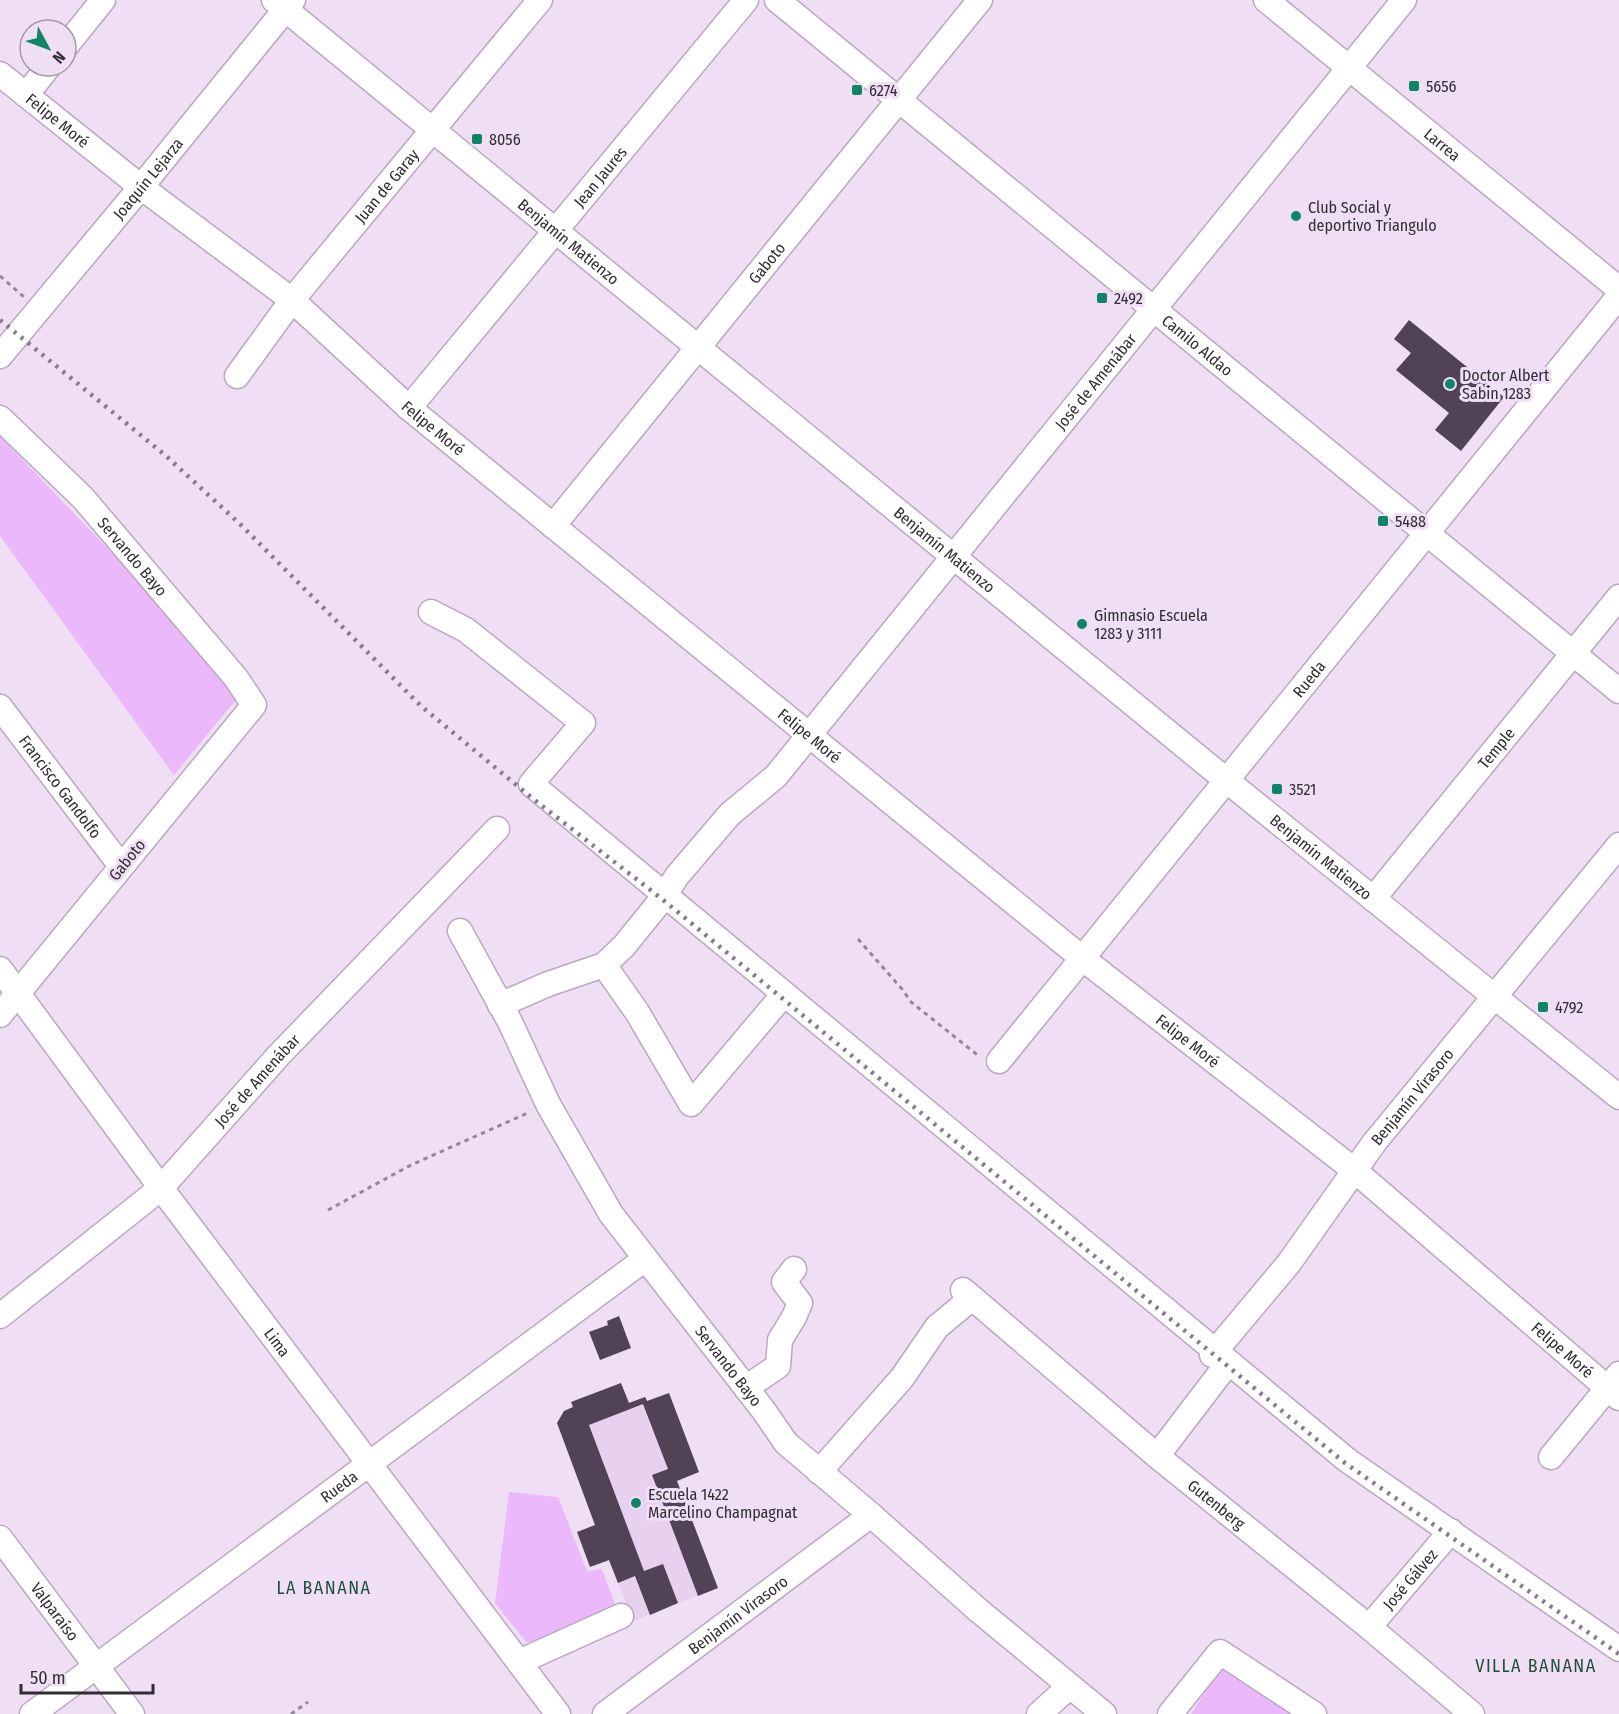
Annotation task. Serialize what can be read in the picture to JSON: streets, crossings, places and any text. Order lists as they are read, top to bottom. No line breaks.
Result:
{"streets":{"street":["Felipe Moré","Larrea","Jean Jaures","Joaquín Lejarza","Juan de Garay","Benjamín Matienzo","Gaboto","Camilo Aldao","José de Amenábar","Servando Bayo","Rueda","Temple","Francisco Gandolfo","Benjamín Virasoro","Lima","Gutenberg","José Gálvez","Valparaíso"]},"crossings":[["Felipe Moré","Jean Jaures"],["Felipe Moré","Joaquín Lejarza"],["Felipe Moré","Juan de Garay"],["Felipe Moré","Gaboto"],["Felipe Moré","José de Amenábar"],["Felipe Moré","Rueda"],["Felipe Moré","Benjamín Virasoro"],["Larrea","José de Amenábar"],["Jean Jaures","Benjamín Matienzo"],["Joaquín Lejarza","Benjamín Matienzo"],["Juan de Garay","Benjamín Matienzo"],["Benjamín Matienzo","Gaboto"],["Benjamín Matienzo","José de Amenábar"],["Benjamín Matienzo","Rueda"],["Benjamín Matienzo","Temple"],["Benjamín Matienzo","Benjamín Virasoro"],["Gaboto","Camilo Aldao"],["Gaboto","Servando Bayo"],["Gaboto","Francisco Gandolfo"],["Gaboto","Lima"],["Camilo Aldao","José de Amenábar"],["Camilo Aldao","Rueda"],["Camilo Aldao","Temple"],["José de Amenábar","Lima"],["Servando Bayo","Rueda"],["Servando Bayo","Benjamín Virasoro"],["Servando Bayo","Gutenberg"],["Rueda","Lima"],["Rueda","Valparaíso"],["Benjamín Virasoro","Gutenberg"],["Gutenberg","José Gálvez"]],"districts":["LA BANANA","VILLA BANANA"],"places":{"transit":["5656","6274","8056","2492","5488","3521","4792"],"other":["Club Social y deportivo Triangulo","Doctor Albert Sabin 1283","Gimnasio Escuela 1283 y 3111","Escuela 1422 Marcelino Champagnat"]},"scale_bar":"50 m","north":"bottom right"}
